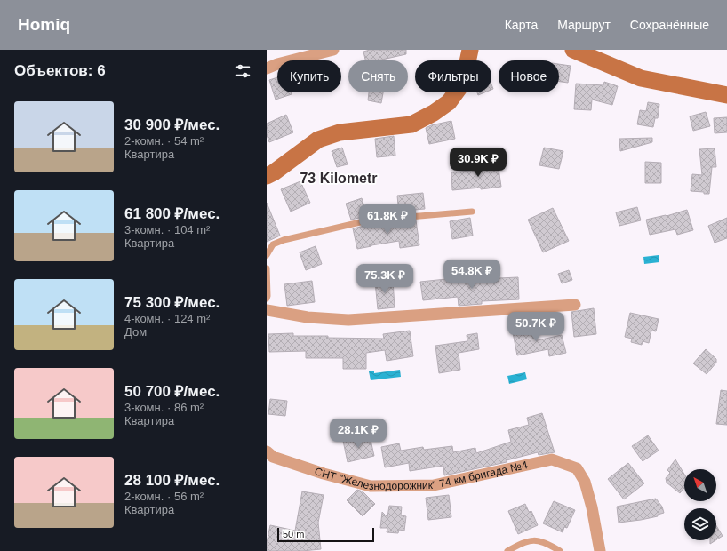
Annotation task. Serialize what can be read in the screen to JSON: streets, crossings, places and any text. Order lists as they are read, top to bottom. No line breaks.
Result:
{"streets":{"street":["СНТ \"Железнодорожник\" 74 км бригада №4"]},"districts":["73 Kilometr"],"scale_bar":"50 m","north":"top left","page":{"header":"Homiq","nav":["Карта","Маршрут","Сохранённые"],"heading":"Объектов: 6","chip":["Купить","Снять","Фильтры","Новое"],"list":[{"name":"30 900 ₽/мес.","note":"2-комн. · 54 m² · Квартира"},{"name":"61 800 ₽/мес.","note":"3-комн. · 104 m² · Квартира"},{"name":"75 300 ₽/мес.","note":"4-комн. · 124 m² · Дом"},{"name":"50 700 ₽/мес.","note":"3-комн. · 86 m² · Квартира"},{"name":"28 100 ₽/мес.","note":"2-комн. · 56 m² · Квартира"}],"price":["30.9K ₽","61.8K ₽","54.8K ₽","75.3K ₽","50.7K ₽","28.1K ₽"],"scale":"50 m"}}
